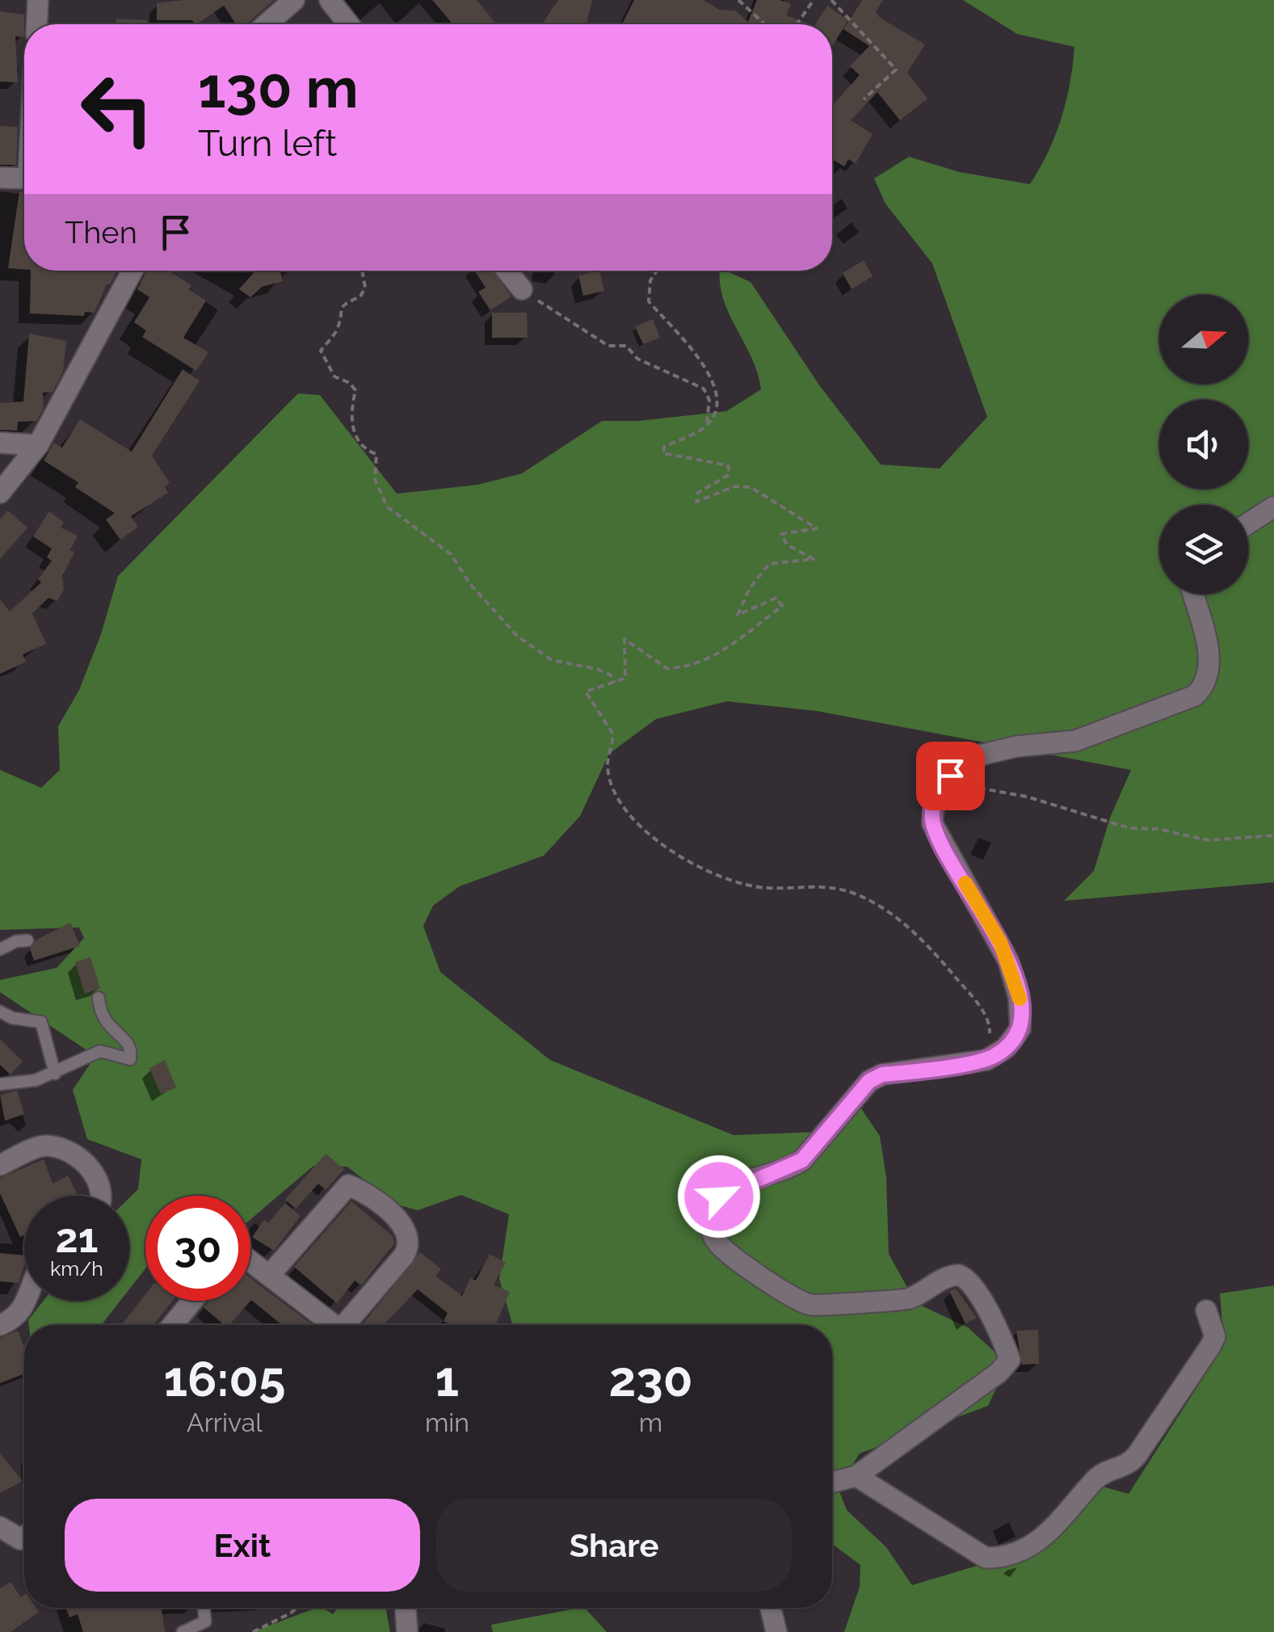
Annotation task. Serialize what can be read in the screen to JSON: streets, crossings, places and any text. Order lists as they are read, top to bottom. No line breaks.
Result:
{"north":"right","page":{"turn":["130 m","Turn left"],"then":"Then","speed":"21 km/h","limit":"30","eta":["16:05","Arrival","1","min","230","m"],"buttons":["Exit","Share"]}}
